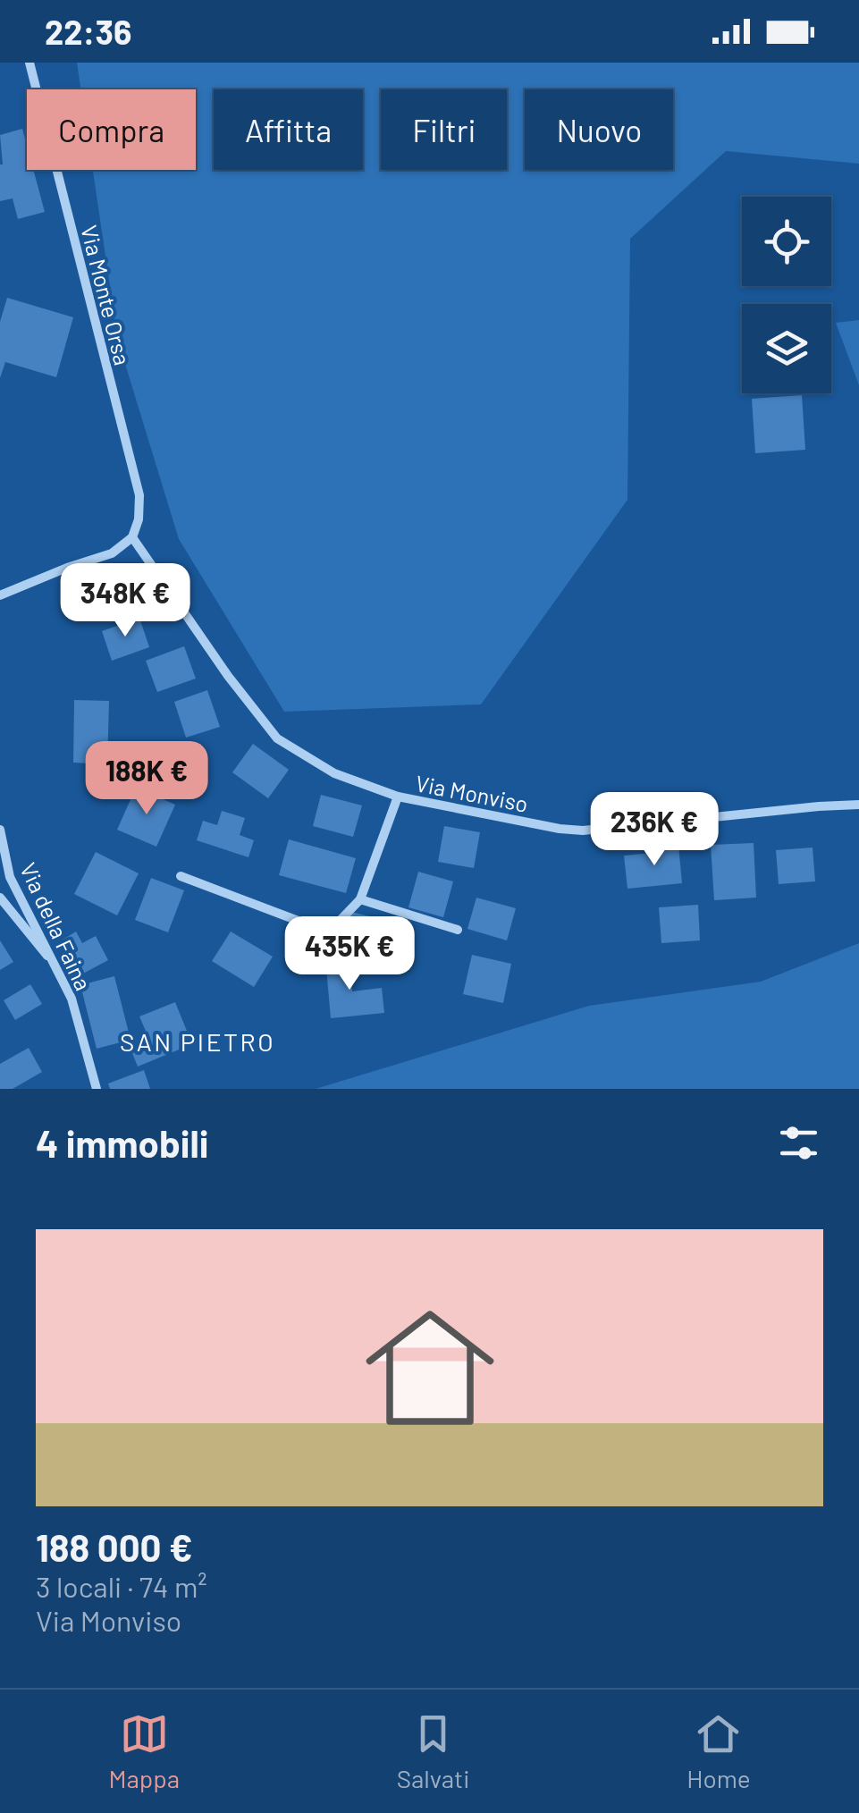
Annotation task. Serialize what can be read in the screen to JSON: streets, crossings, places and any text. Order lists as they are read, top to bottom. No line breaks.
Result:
{"streets":{"street":["Via Monte Orsa","Via Monviso","Via della Faina"]},"crossings":[["Via Monte Orsa","Via Monviso"]],"districts":["SAN PIETRO"],"page":{"status":"22:36","chip":["Compra","Affitta","Filtri","Nuovo"],"price":["348K €","188K €","236K €","435K €"],"heading":"4 immobili","list":[{"name":"188 000 €","note":"3 locali · 74 m² · Via Monviso"}],"tabs":["Mappa","Salvati","Home"]}}
